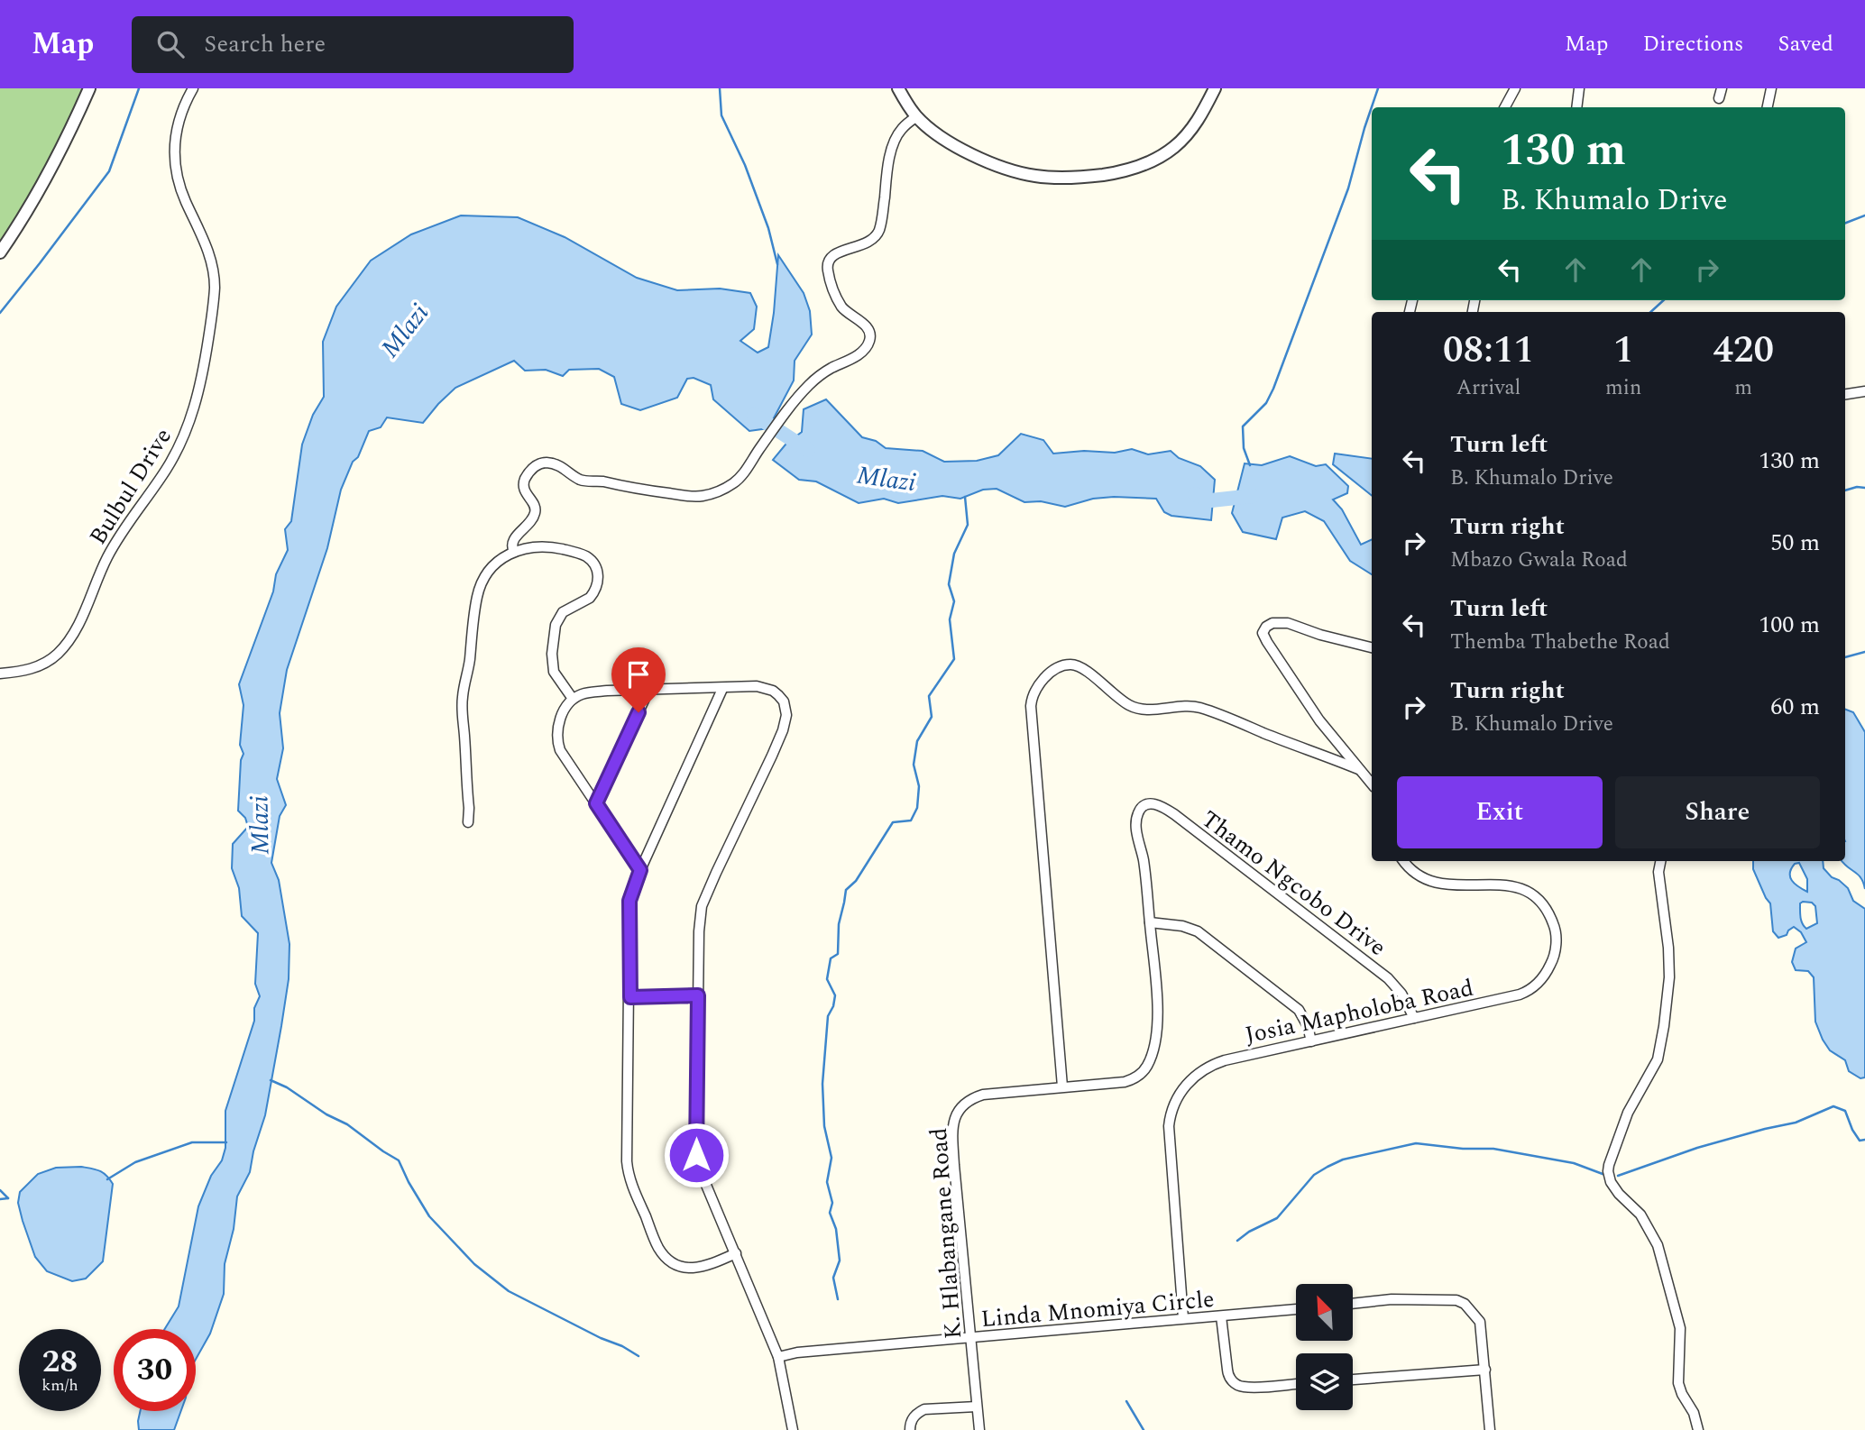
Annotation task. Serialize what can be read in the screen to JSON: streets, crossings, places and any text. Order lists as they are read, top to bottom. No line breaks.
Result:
{"streets":{"street":["Bulbul Drive","Thamo Ngcobo Drive","Josia Mapholoba Road","K. Hlabangane Road","Linda Mnomiya Circle"]},"crossings":[["Thamo Ngcobo Drive","Josia Mapholoba Road"],["Thamo Ngcobo Drive","K. Hlabangane Road"],["Josia Mapholoba Road","Linda Mnomiya Circle"],["K. Hlabangane Road","Linda Mnomiya Circle"]],"water":["Mlazi"],"north":"top left","page":{"header":"Map","search":"Search here","nav":["Map","Directions","Saved"],"turn":["130 m","B. Khumalo Drive"],"eta":["08:11","Arrival","1","min","420","m"],"list":[{"name":"Turn left","note":"B. Khumalo Drive","value":"130 m"},{"name":"Turn right","note":"Mbazo Gwala Road","value":"50 m"},{"name":"Turn left","note":"Themba Thabethe Road","value":"100 m"},{"name":"Turn right","note":"B. Khumalo Drive","value":"60 m"}],"buttons":["Exit","Share"],"speed":"28 km/h","limit":"30"}}
